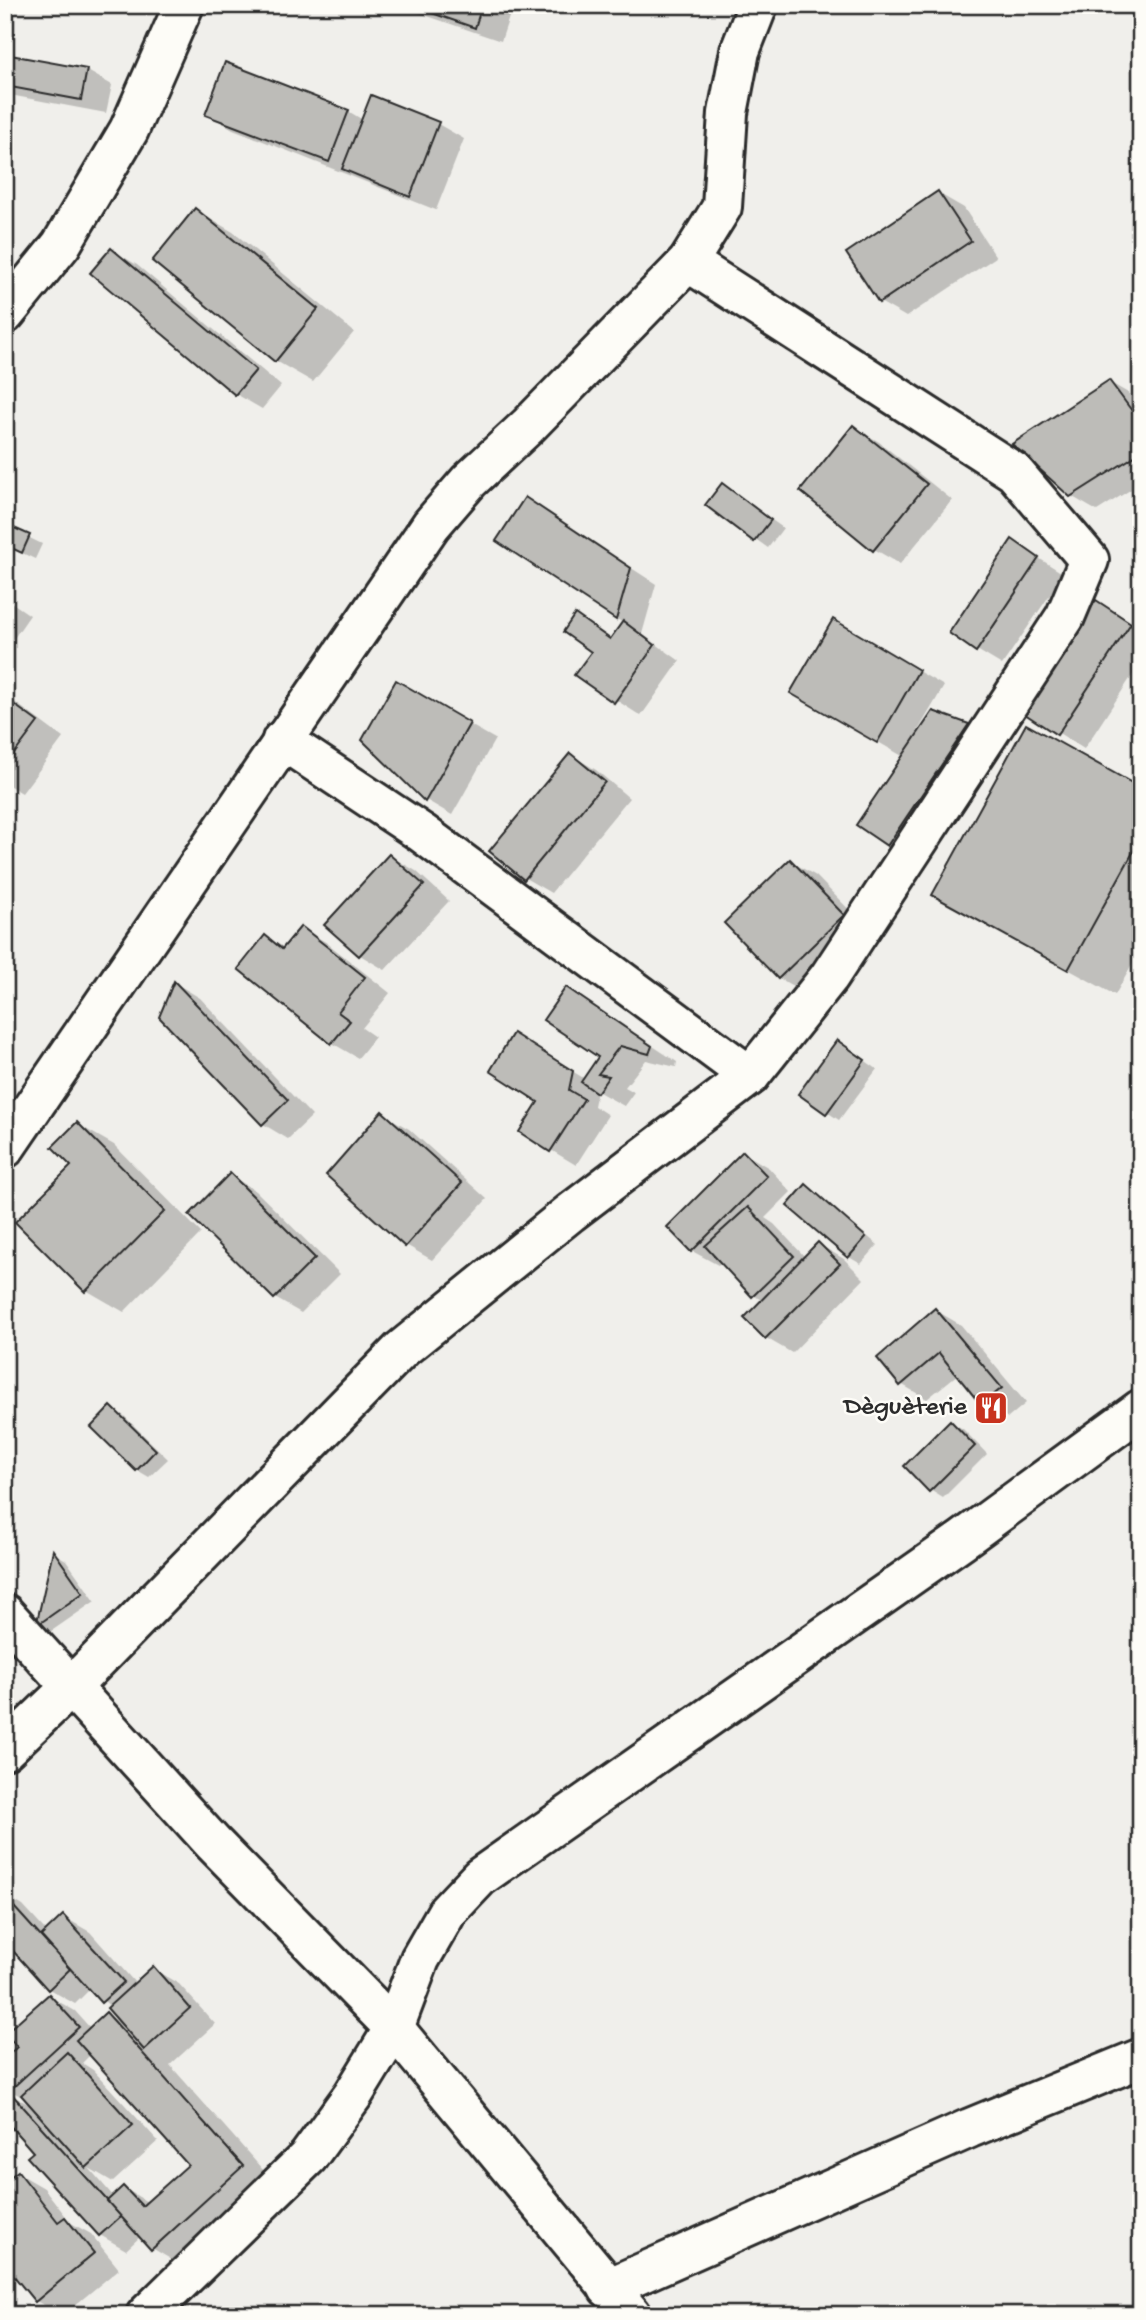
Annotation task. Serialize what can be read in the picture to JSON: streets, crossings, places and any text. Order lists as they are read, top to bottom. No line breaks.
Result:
{"places":{"restaurant":["Dèguèterie"]}}
